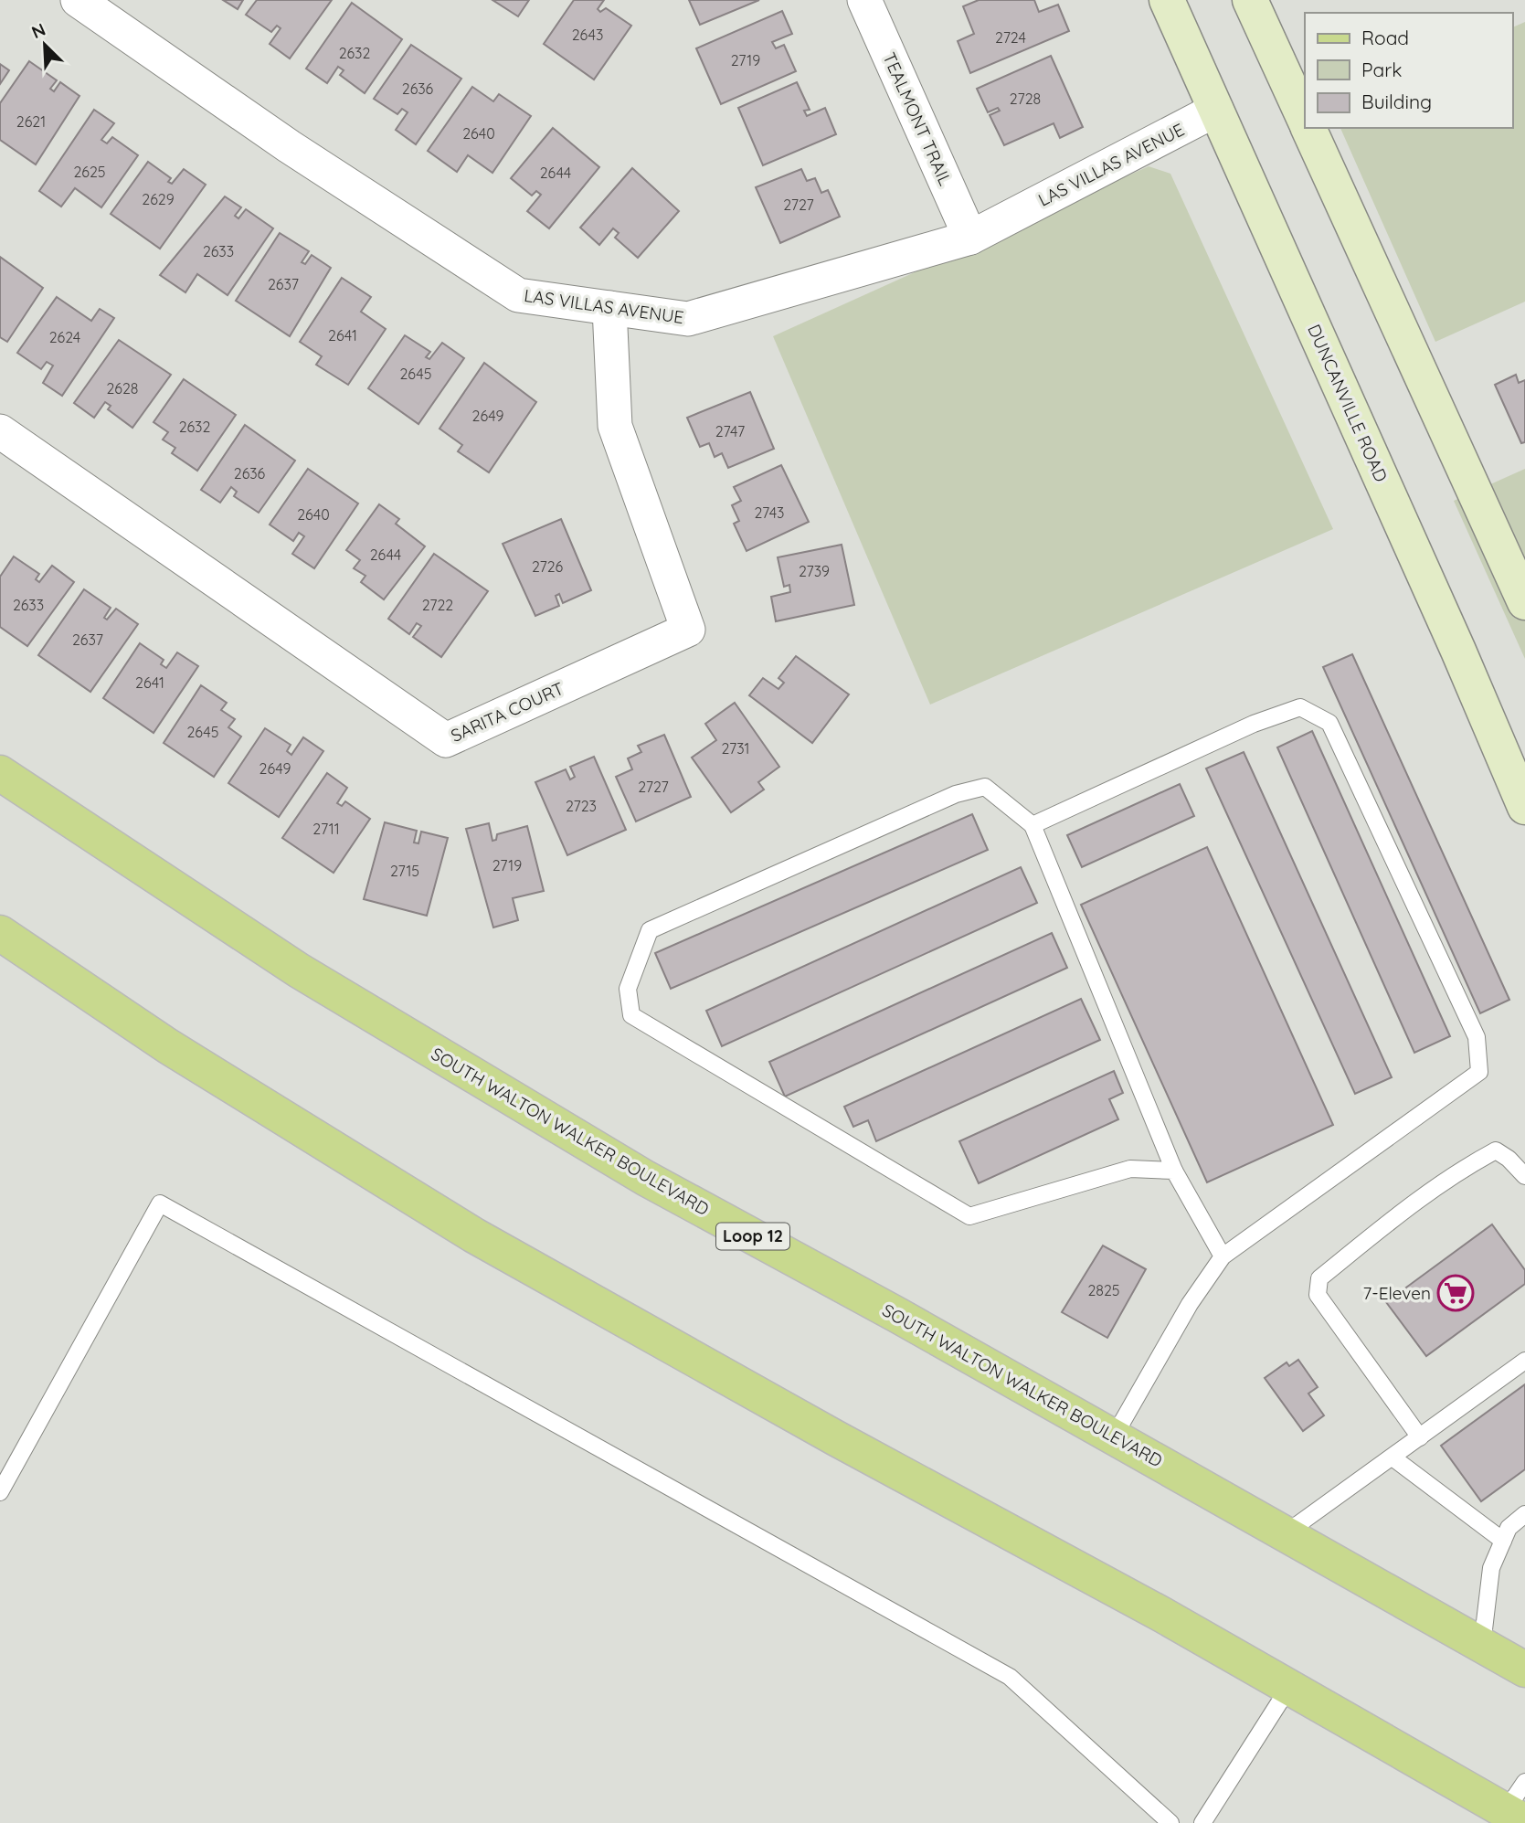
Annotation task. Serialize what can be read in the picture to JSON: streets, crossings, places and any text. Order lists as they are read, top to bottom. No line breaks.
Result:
{"streets":{"main road":["DUNCANVILLE ROAD","SOUTH WALTON WALKER BOULEVARD","Loop 12"],"street":["TEALMONT TRAIL","LAS VILLAS AVENUE","SARITA COURT"]},"crossings":[["TEALMONT TRAIL","LAS VILLAS AVENUE"],["LAS VILLAS AVENUE","DUNCANVILLE ROAD"],["LAS VILLAS AVENUE","SARITA COURT"]],"places":{"supermarket":["7-Eleven"]},"house_numbers":["2643","2724","2632","2719","2636","2728","2621","2640","2625","2644","2629","2727","2633","2637","2641","2624","2645","2628","2649","2632","2747","2636","2743","2640","2644","2726","2739","2633","2722","2637","2641","2645","2731","2649","2727","2723","2711","2719","2715","2825"],"legend":["Road","Park","Building"],"north":"top left"}
